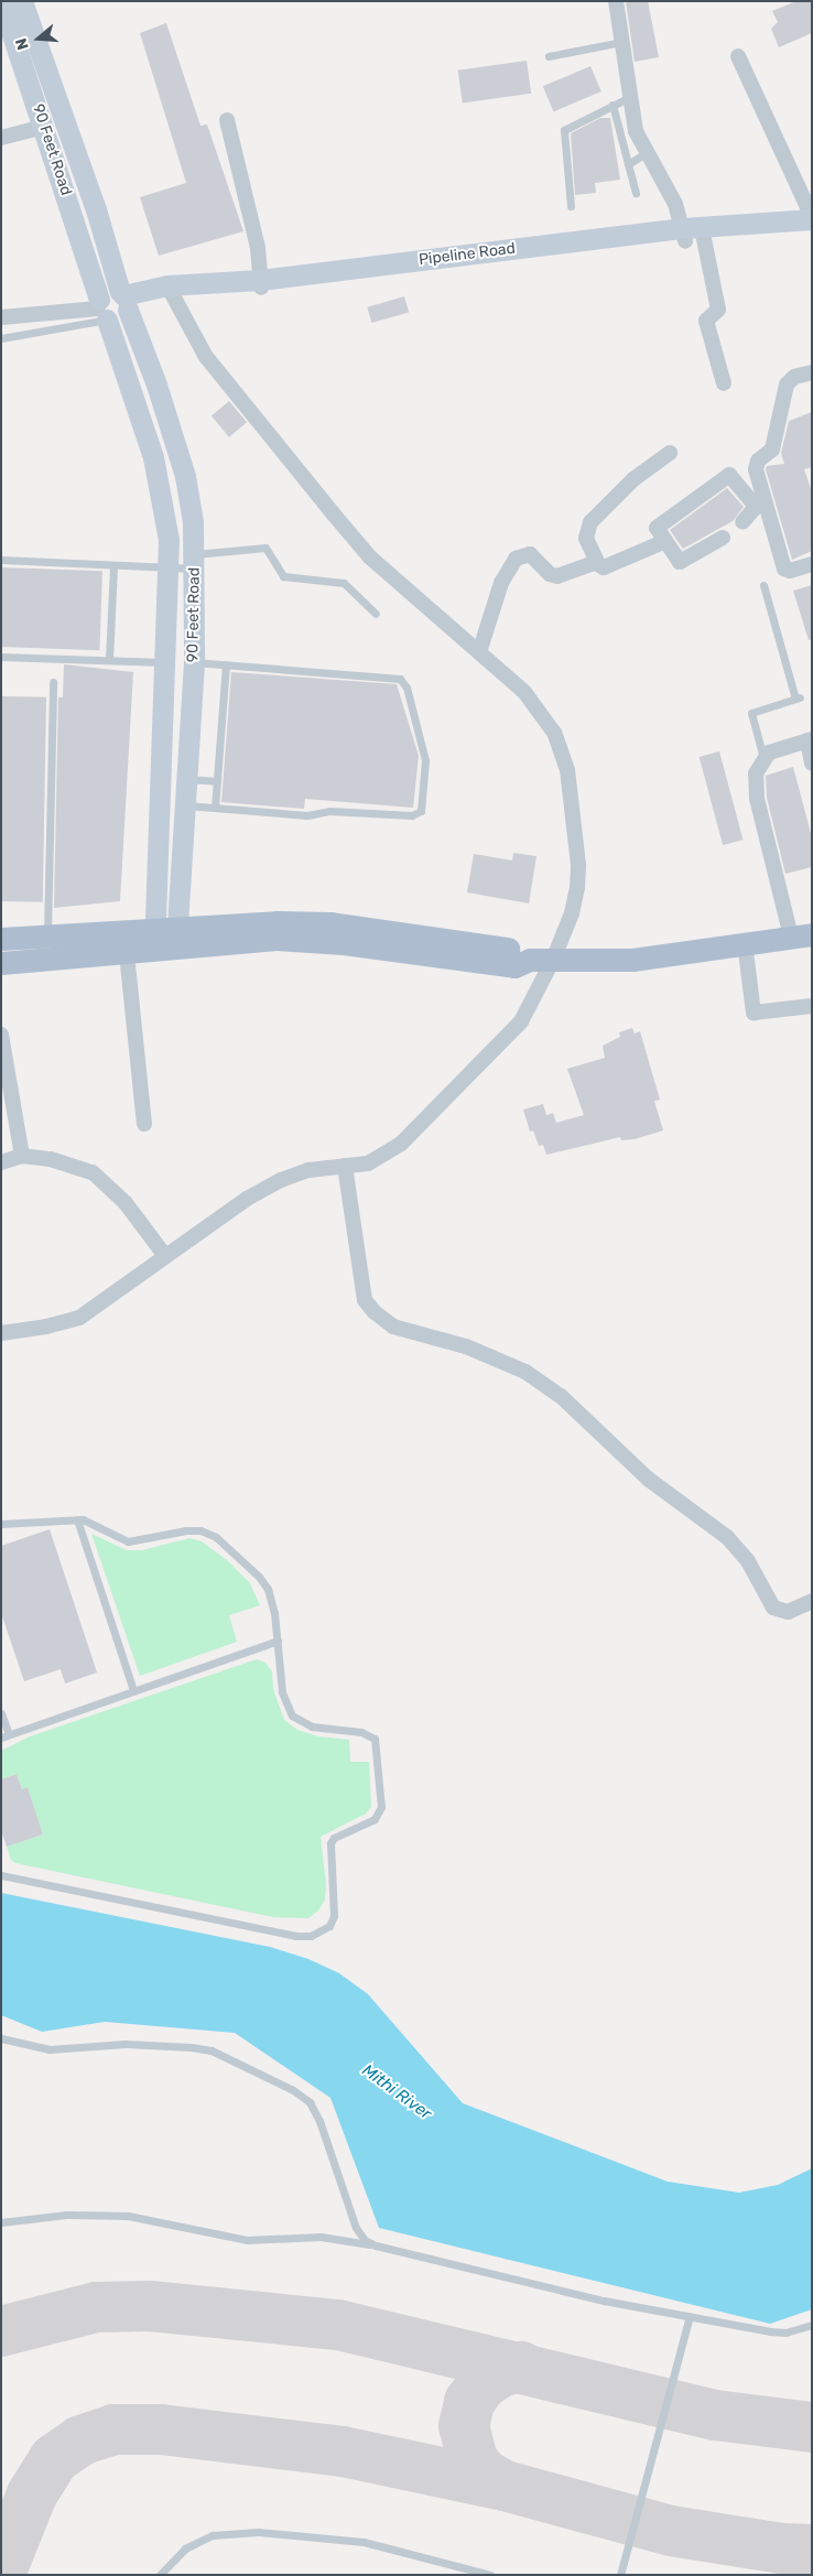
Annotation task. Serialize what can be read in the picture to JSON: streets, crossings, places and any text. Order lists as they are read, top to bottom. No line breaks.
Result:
{"streets":{"street":["90 Feet Road","Pipeline Road"]},"crossings":[["90 Feet Road","Pipeline Road"]],"water":["Mithi River"],"north":"left"}
